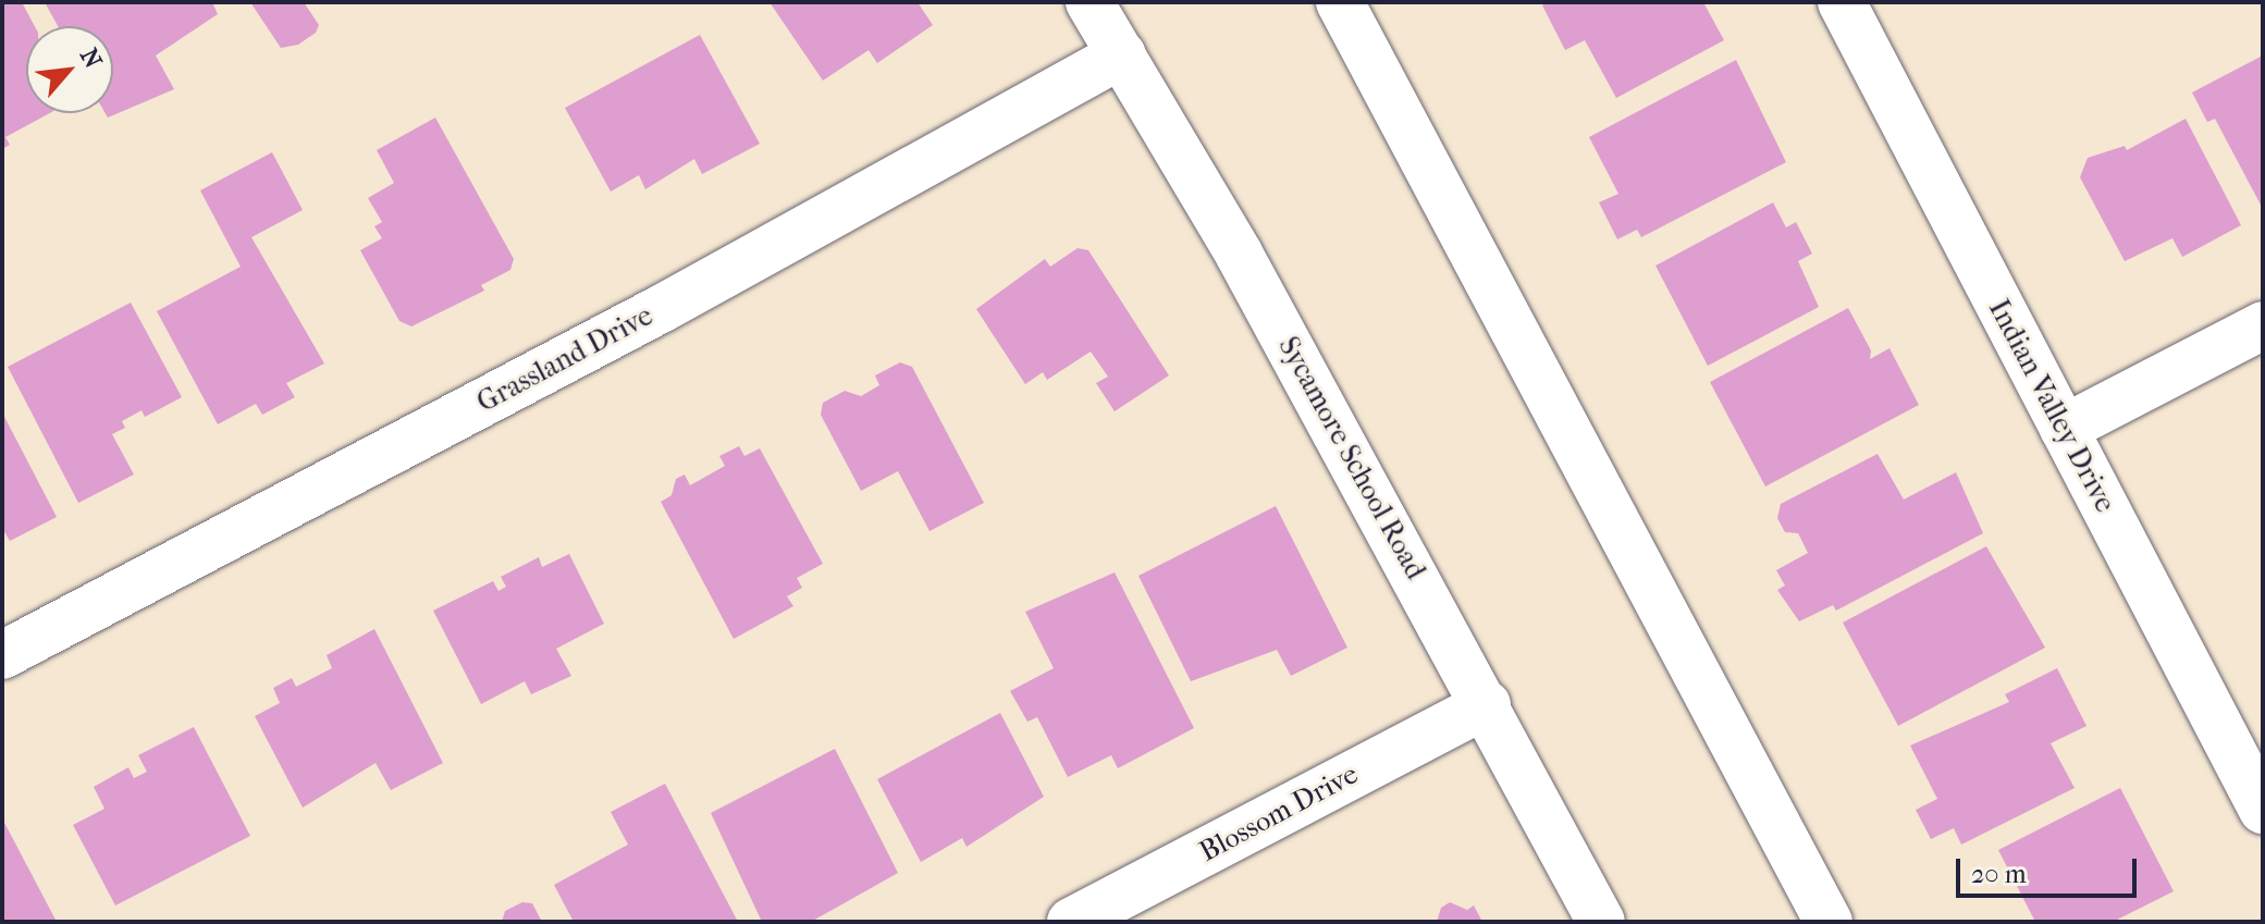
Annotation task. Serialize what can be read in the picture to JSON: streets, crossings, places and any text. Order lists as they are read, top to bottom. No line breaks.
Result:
{"streets":{"street":["Grassland Drive","Indian Valley Drive","Sycamore School Road","Blossom Drive"]},"crossings":[["Grassland Drive","Sycamore School Road"],["Sycamore School Road","Blossom Drive"]],"scale_bar":"20 m","north":"top right"}
